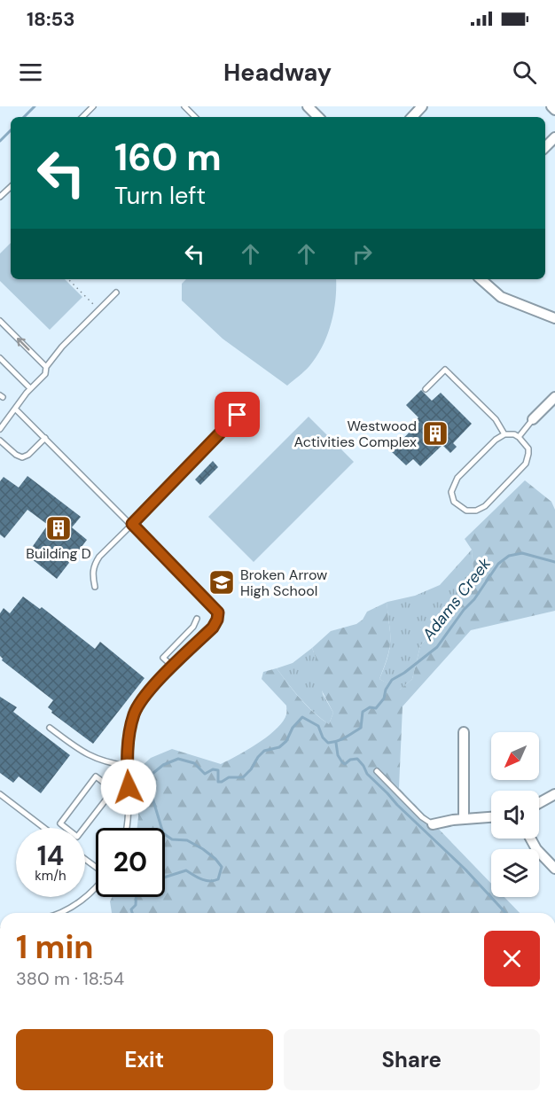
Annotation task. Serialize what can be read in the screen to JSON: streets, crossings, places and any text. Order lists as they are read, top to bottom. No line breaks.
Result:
{"water":["Adams Creek"],"places":{"building":["Westwood Activities Complex","Building D"],"school or university":["Broken Arrow High School"]},"north":"bottom left","page":{"status":"18:53","header":"Headway","turn":["160 m","Turn left"],"speed":"14 km/h","limit":"20","heading":["1 min","380 m · 18:54"],"buttons":["Exit","Share"]}}
